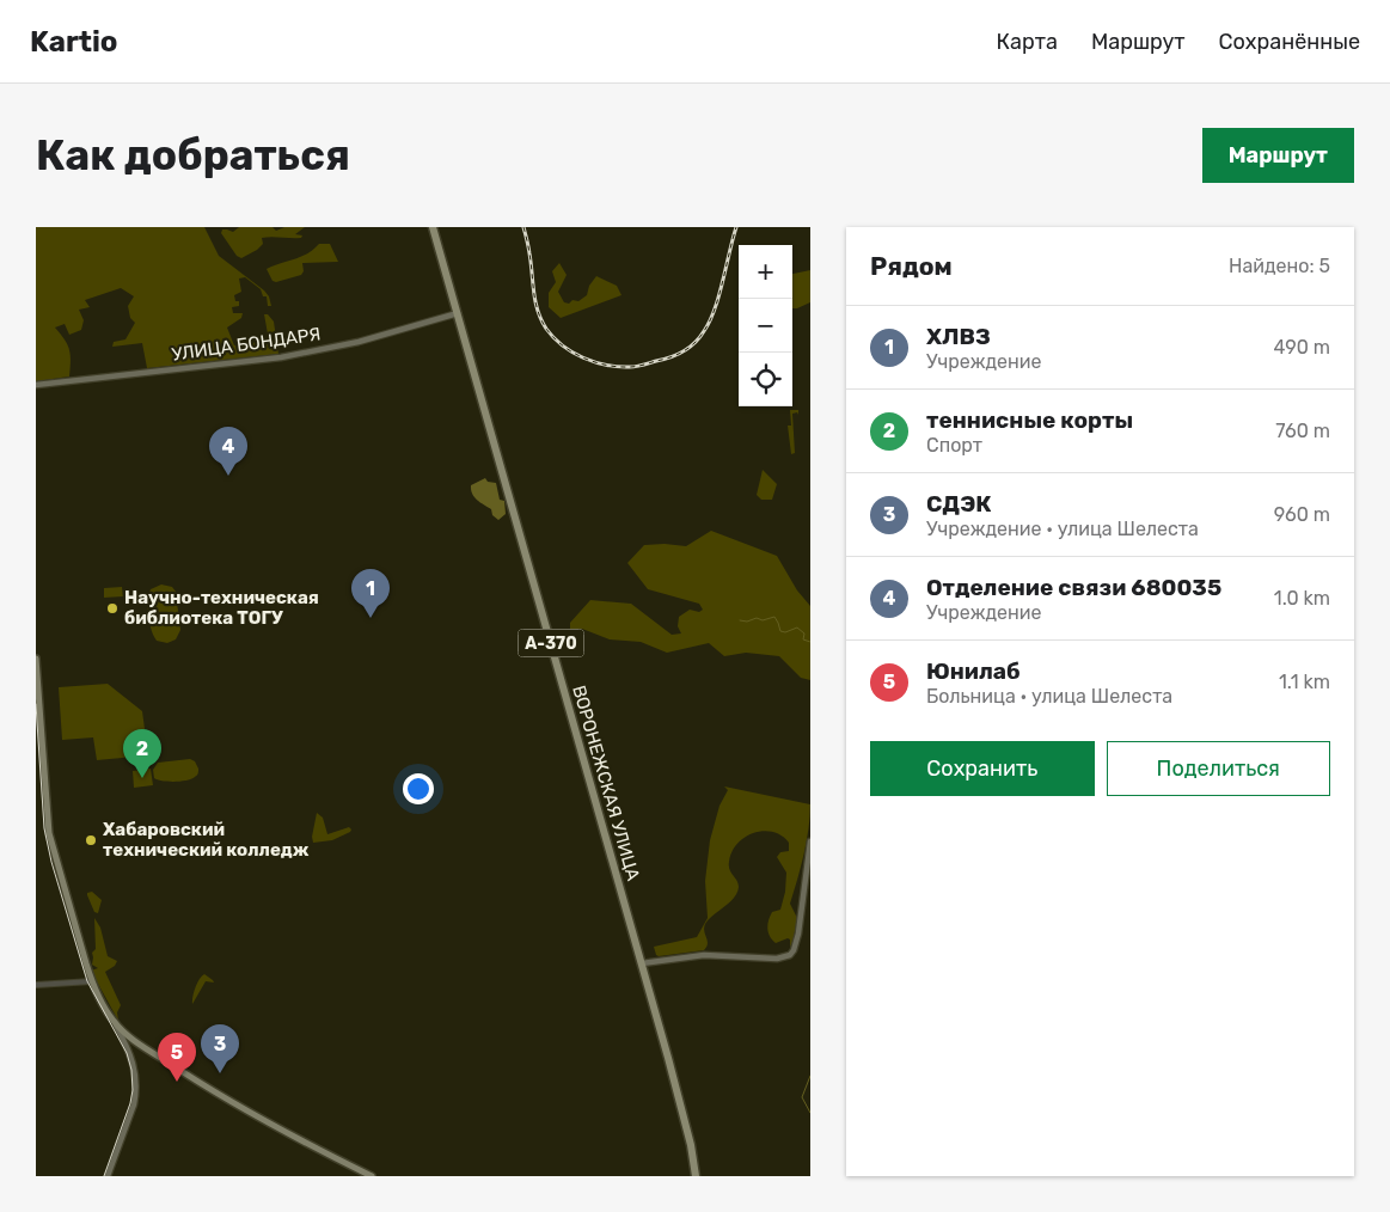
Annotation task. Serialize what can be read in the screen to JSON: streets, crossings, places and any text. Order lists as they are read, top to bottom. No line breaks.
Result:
{"streets":{"highway":["А-370","ВОРОНЕЖСКАЯ УЛИЦА"],"main road":["УЛИЦА БОНДАРЯ"]},"crossings":[["УЛИЦА БОНДАРЯ","ВОРОНЕЖСКАЯ УЛИЦА"]],"places":["Научно-техническая библиотека ТОГУ","Хабаровский технический колледж"],"page":{"header":"Kartio","nav":["Карта","Маршрут","Сохранённые"],"buttons":["Маршрут",["Сохранить","Поделиться"]],"title":"Как добраться","heading":["Рядом","Найдено: 5"],"map_buttons":["+","−"],"list":[{"mark":"1","name":"ХЛВЗ","note":"Учреждение","value":"490 m"},{"mark":"2","name":"теннисные корты","note":"Спорт","value":"760 m"},{"mark":"3","name":"СДЭК","note":"Учреждение · улица Шелеста","value":"960 m"},{"mark":"4","name":"Отделение связи 680035","note":"Учреждение","value":"1.0 km"},{"mark":"5","name":"Юнилаб","note":"Больница · улица Шелеста","value":"1.1 km"}],"pins":["4","1","2","3","5"]}}
